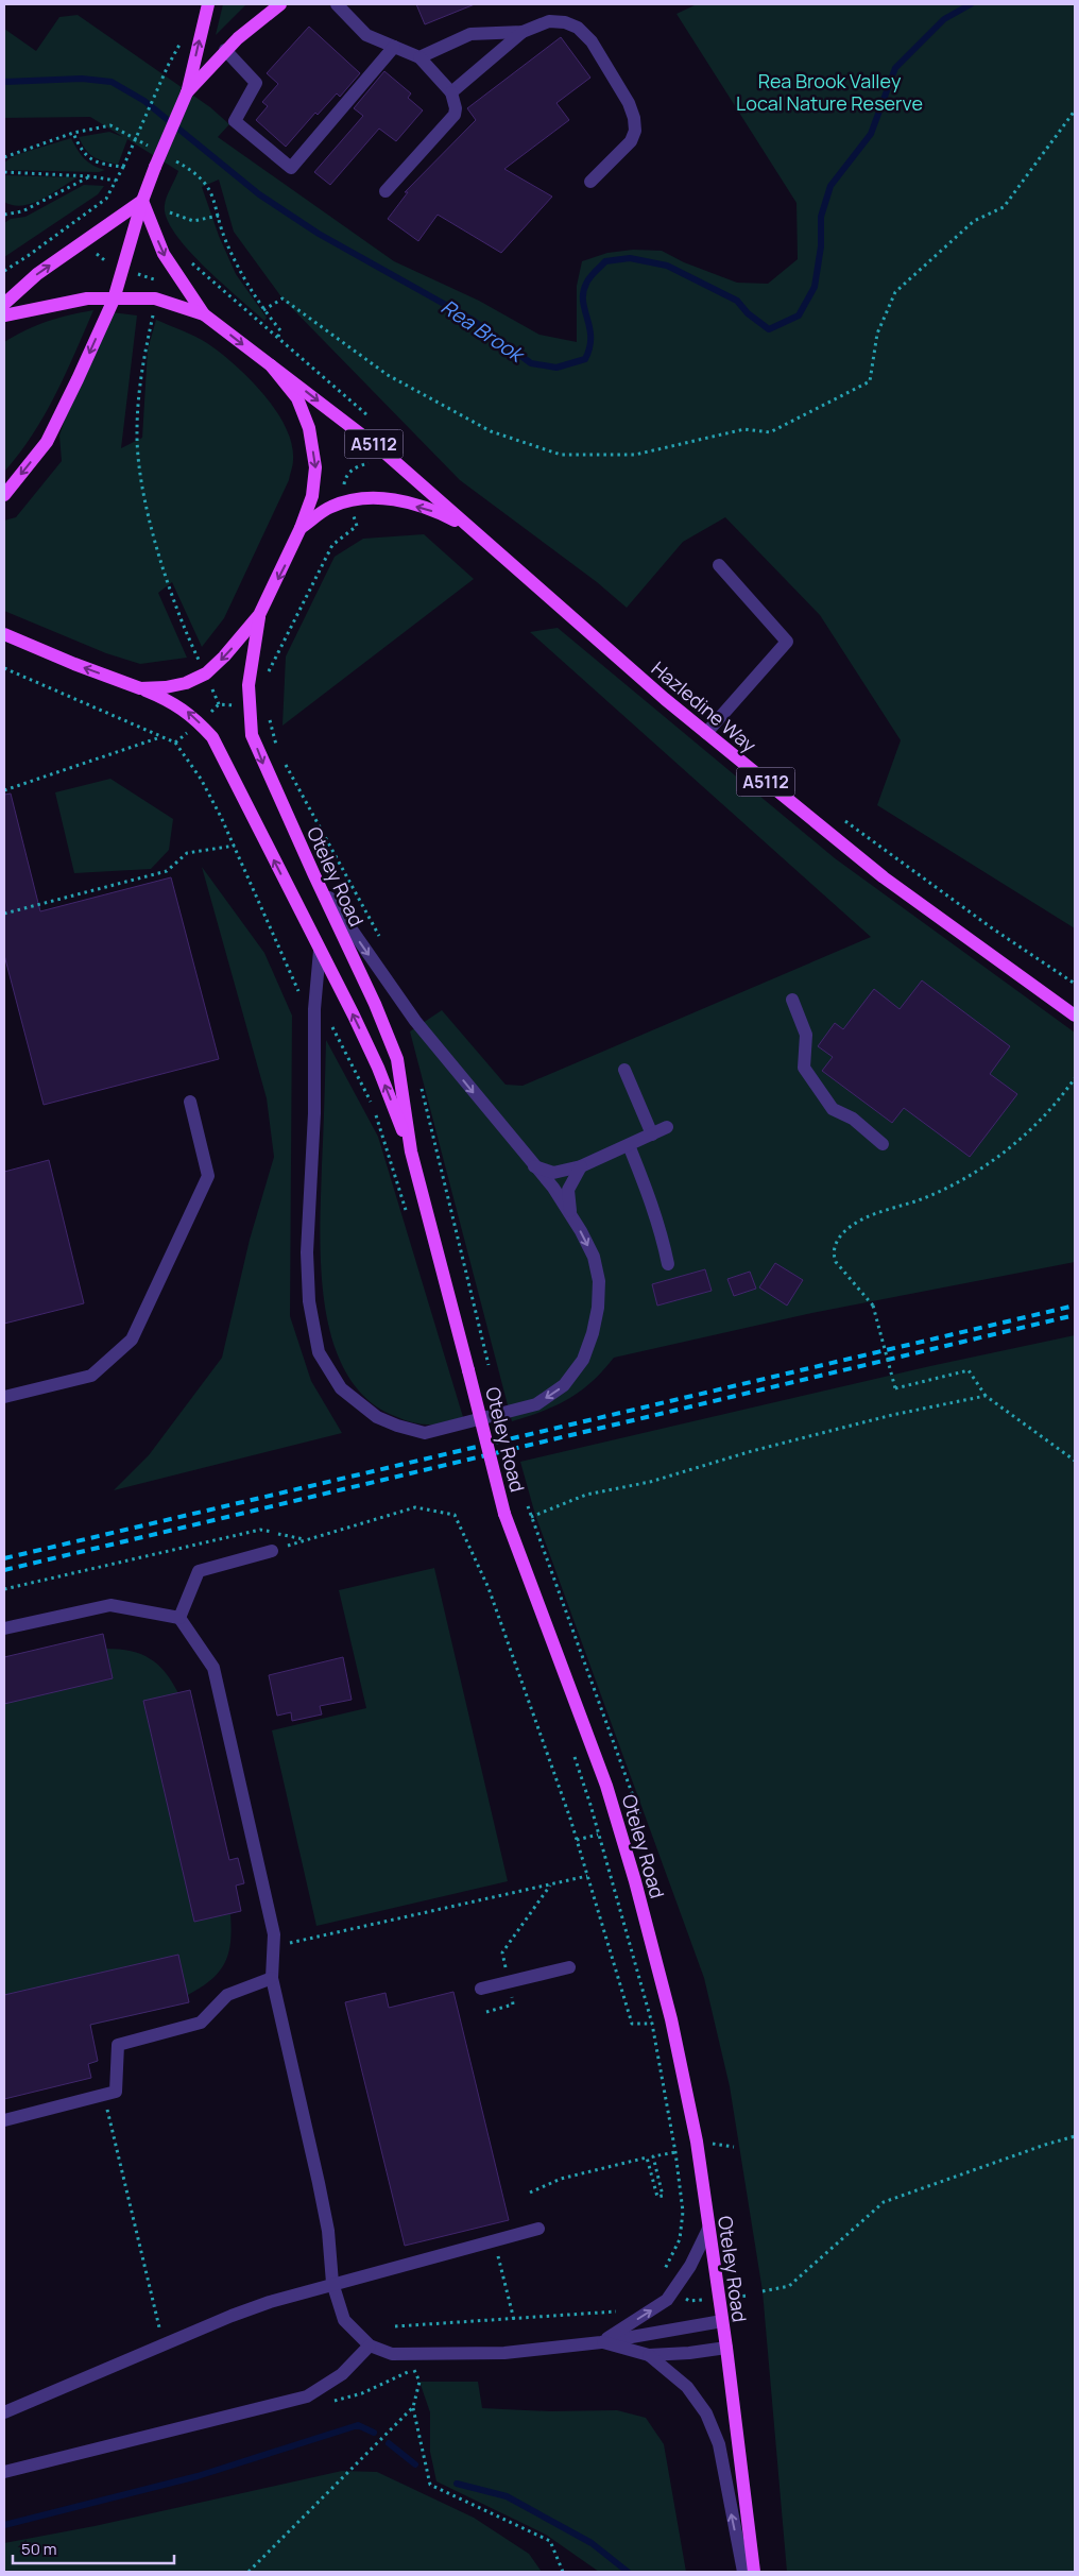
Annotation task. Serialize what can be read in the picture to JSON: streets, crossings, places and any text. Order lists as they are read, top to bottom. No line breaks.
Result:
{"streets":{"main road":["A5112","Hazledine Way","Oteley Road"]},"water":["Rea Brook"],"parks":["Rea Brook Valley Local Nature Reserve"],"scale_bar":"50 m"}
